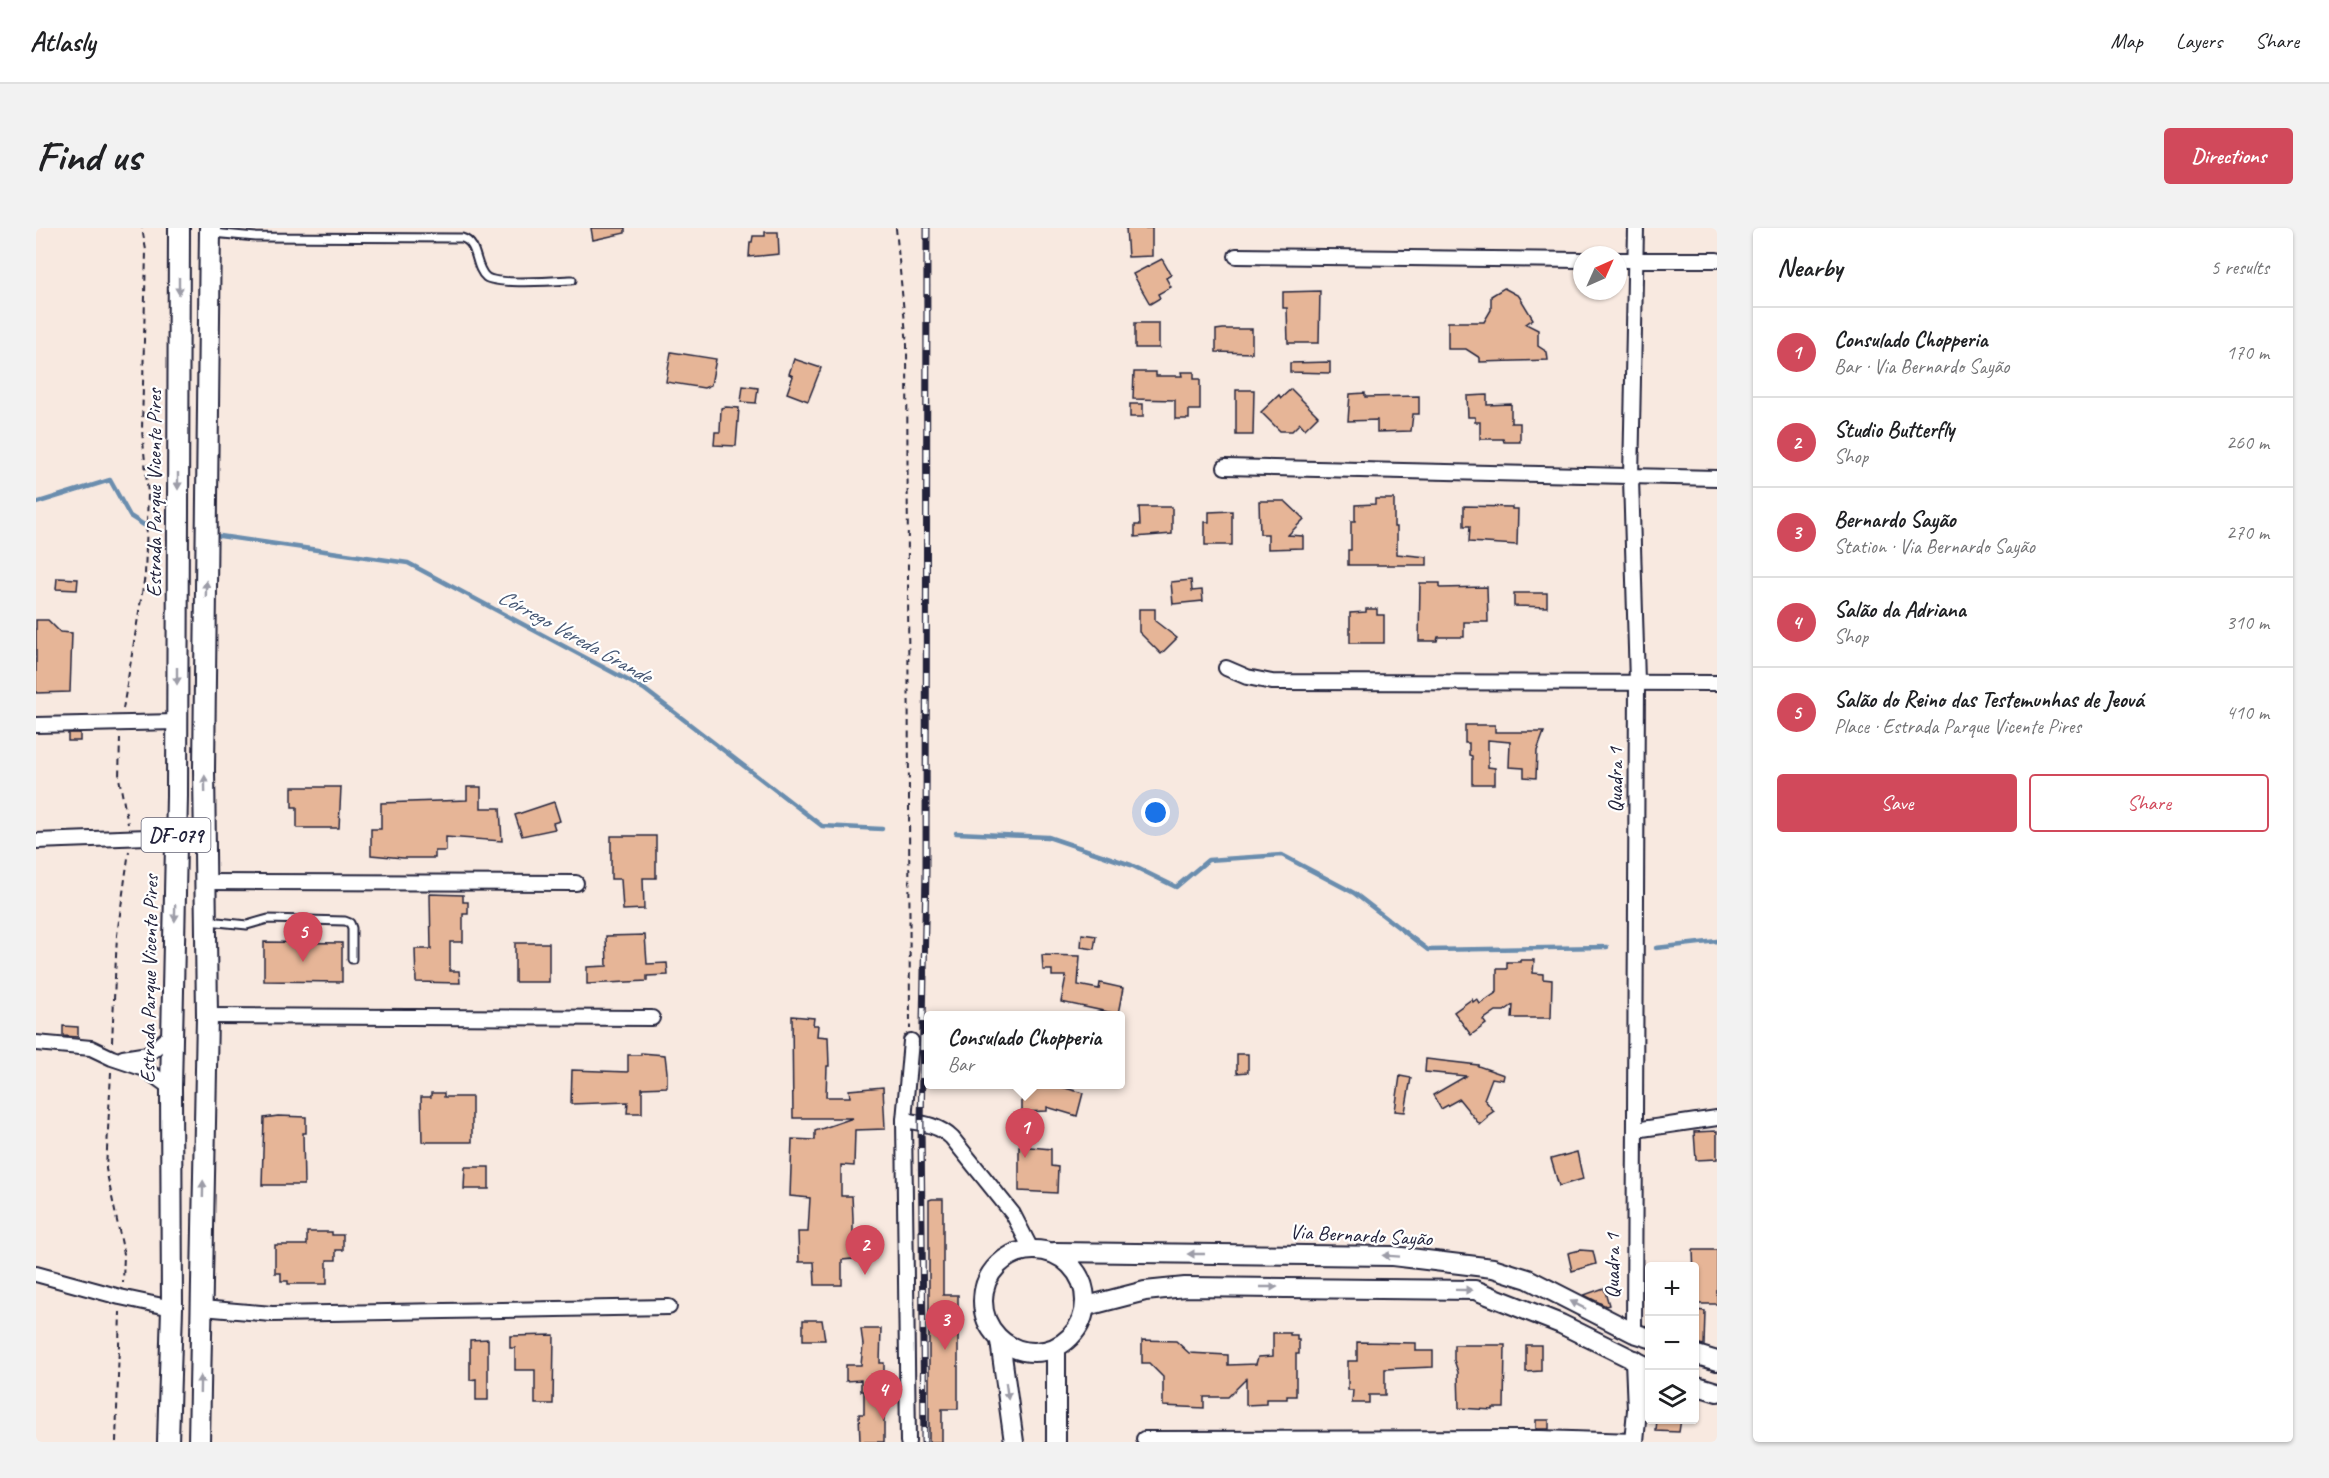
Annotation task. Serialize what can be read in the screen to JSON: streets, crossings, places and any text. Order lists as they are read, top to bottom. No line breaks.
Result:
{"streets":{"main road":["Estrada Parque Vicente Pires","DF-079","Via Bernardo Sayão"],"street":["Quadra 1"]},"crossings":[["Quadra 1","Via Bernardo Sayão"]],"water":["Córrego Vereda Grande"],"north":"top right","page":{"header":"Atlasly","nav":["Map","Layers","Share"],"buttons":["Directions",["Save","Share"]],"title":"Find us","heading":["Nearby","5 results"],"list":[{"mark":"1","name":"Consulado Chopperia","note":"Bar · Via Bernardo Sayão","value":"170 m"},{"mark":"2","name":"Studio Butterfly","note":"Shop","value":"260 m"},{"mark":"3","name":"Bernardo Sayão","note":"Station · Via Bernardo Sayão","value":"270 m"},{"mark":"4","name":"Salão da Adriana","note":"Shop","value":"310 m"},{"mark":"5","name":"Salão do Reino das Testemunhas de Jeová","note":"Place · Estrada Parque Vicente Pires","value":"410 m"}],"pins":["5","1","2","3","4"],"popup":["Consulado Chopperia","Bar"],"map_buttons":["+","−"]}}
